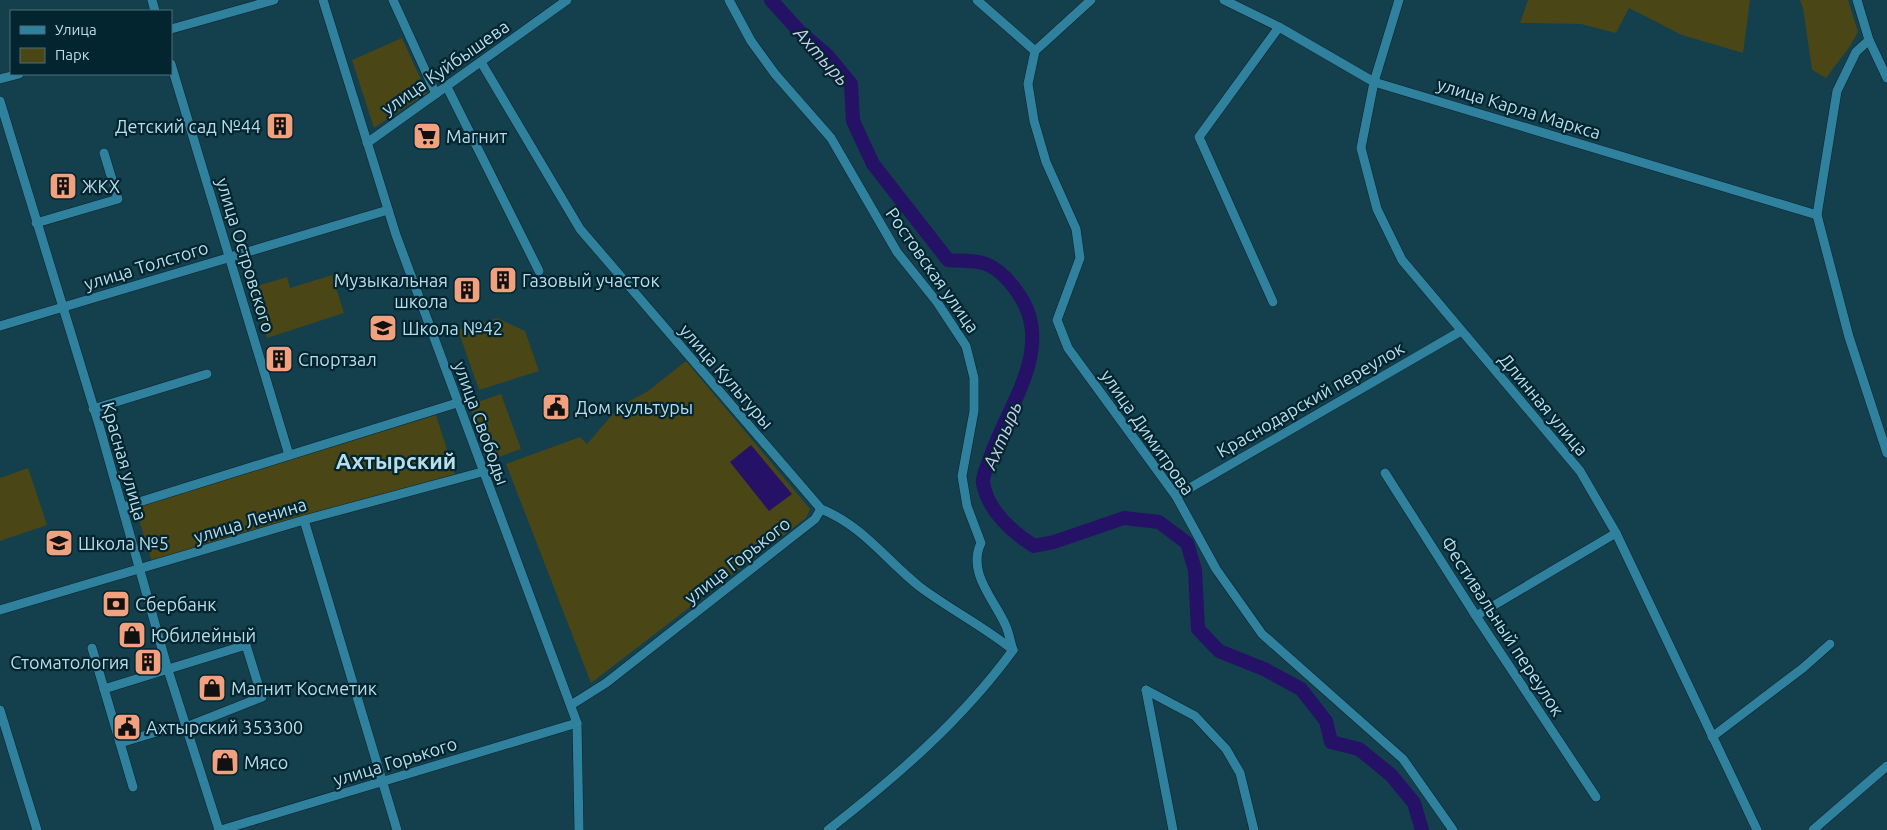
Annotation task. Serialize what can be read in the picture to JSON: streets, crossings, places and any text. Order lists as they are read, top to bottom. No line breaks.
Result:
{"streets":{"street":["улица Куйбышева","улица Карла Маркса","улица Островского","улица Толстого","Ростовская улица","улица Культуры","Краснодарский переулок","Длинная улица","улица Свободы","улица Димитрова","Красная улица","улица Ленина","улица Горького","Фестивальный переулок"]},"crossings":[["улица Куйбышева","улица Культуры"],["улица Куйбышева","улица Свободы"],["улица Карла Маркса","Длинная улица"],["улица Островского","улица Толстого"],["улица Толстого","улица Свободы"],["улица Толстого","Красная улица"],["Ростовская улица","улица Культуры"],["улица Культуры","улица Горького"],["Краснодарский переулок","Длинная улица"],["Краснодарский переулок","улица Димитрова"],["улица Свободы","улица Ленина"],["улица Свободы","улица Горького"],["Красная улица","улица Ленина"],["Красная улица","улица Горького"]],"districts":["Ахтырский"],"water":["Ахтырь"],"places":{"building":["Детский сад №44","ЖКХ","Газовый участок","Музыкальная школа","Спортзал","Стоматология"],"supermarket":["Магнит"],"school or university":["Школа №42","Школа №5"],"public building":["Дом культуры","Ахтырский 353300"],"bank":["Сбербанк"],"shop":["Юбилейный","Магнит Косметик","Мясо"]},"legend":["Улица","Парк"]}
